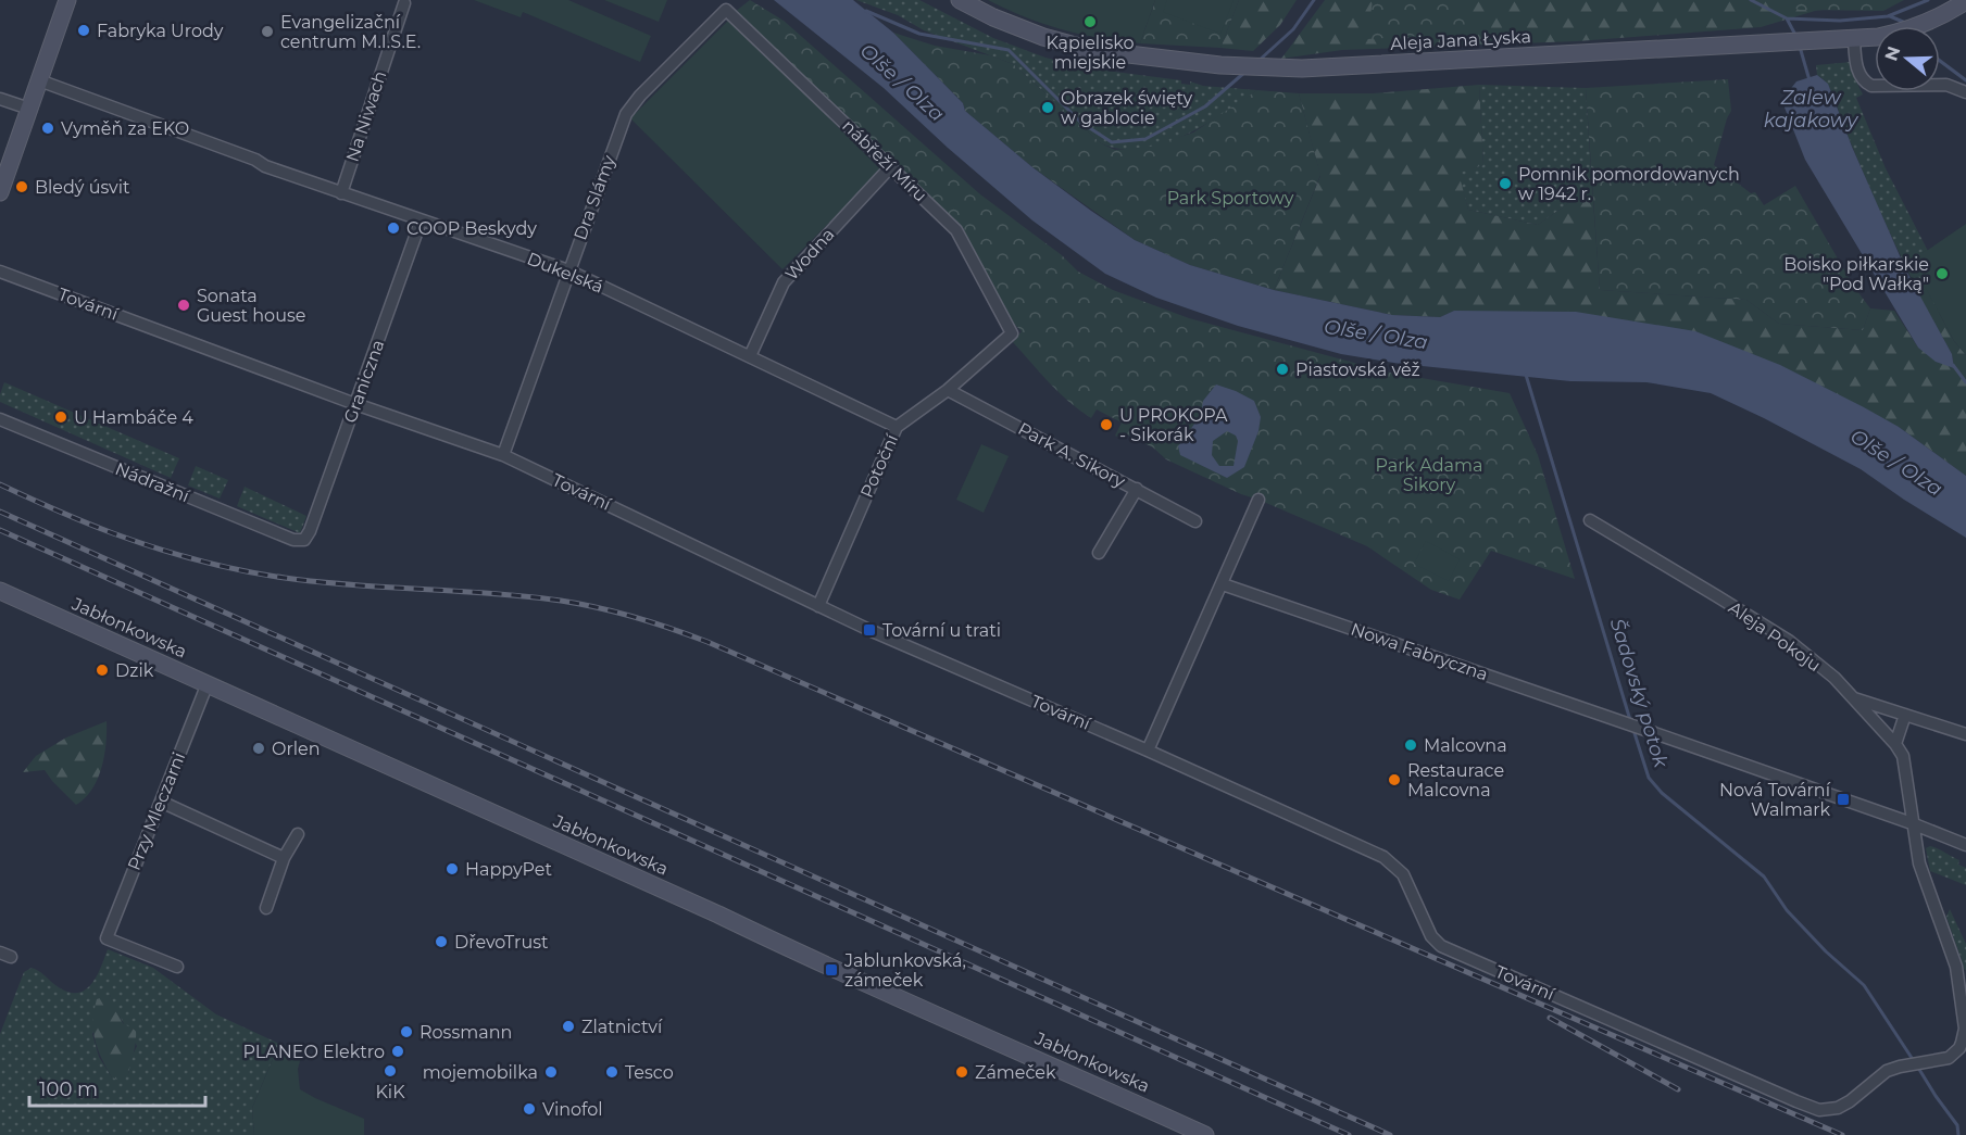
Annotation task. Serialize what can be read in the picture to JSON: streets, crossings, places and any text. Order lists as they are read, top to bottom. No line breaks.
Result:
{"streets":{"main road":["Aleja Jana Łyska","Jabłonkowska"],"street":["Na Niwach","nábřeží Míru","Dra Slámy","Wodna","Dukelská","Tovární","Graniczna","Park A. Sikory","Potoční","Nádražní","Aleja Pokoju","Nowa Fabryczna","Przy Mleczarni"]},"crossings":[["Na Niwach","Dukelská"],["nábřeží Míru","Dra Slámy"],["nábřeží Míru","Wodna"],["nábřeží Míru","Potoční"],["Dra Slámy","Dukelská"],["Dra Slámy","Tovární"],["Wodna","Dukelská"],["Dukelská","Graniczna"],["Dukelská","Potoční"],["Tovární","Graniczna"],["Tovární","Potoční"],["Tovární","Nowa Fabryczna"],["Graniczna","Nádražní"],["Park A. Sikory","Potoční"],["Jabłonkowska","Przy Mleczarni"]],"water":["Olše / Olza","Zalew kajakowy","Šadovský potok"],"parks":["Park Sportowy","Park Adama Sikory"],"places":{"other":["Kąpielisko miejskie","Fabryka Urody","Evangelizační centrum M.I.S.E.","Obrazek święty w gablocie","Vyměň za EKO","Pomnik pomordowanych w 1942 r.","Bledý úsvit","COOP Beskydy","Boisko piłkarskie \"Pod Wałką\"","Sonata Guest house","Piastovská věž","U Hambáče 4","U PROKOPA - Sikorák","Dzik","Malcovna","Orlen","Restaurace Malcovna","HappyPet","DřevoTrust","Zlatnictví","Rossmann","PLANEO Elektro","KiK","mojemobilka","Tesco","Zámeček","Vinofol"],"transit":["Tovární u trati","Nová Tovární Walmark","Jablunkovská, zámeček"]},"scale_bar":"100 m","north":"left"}
